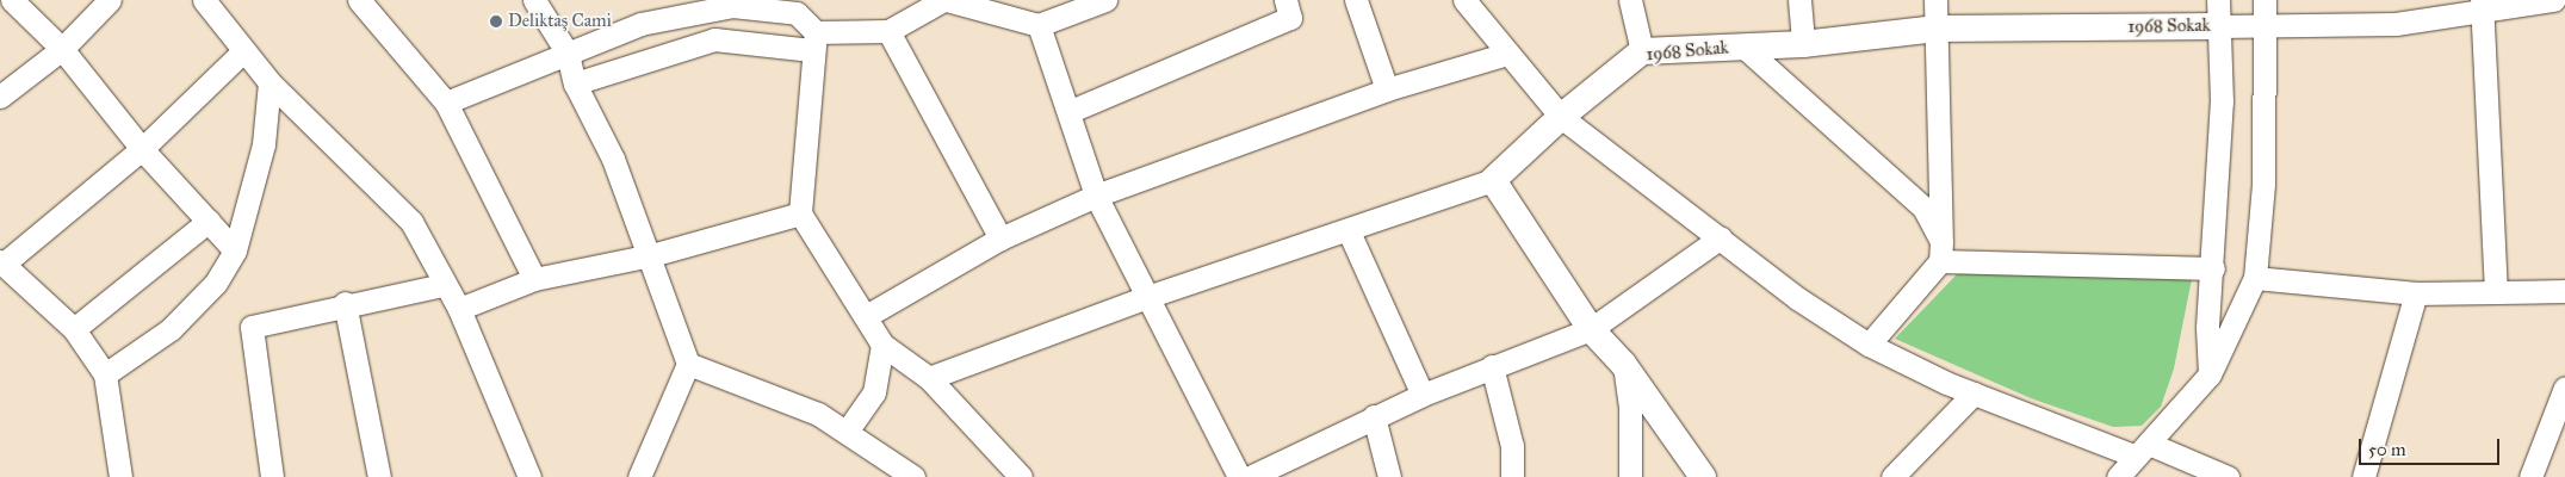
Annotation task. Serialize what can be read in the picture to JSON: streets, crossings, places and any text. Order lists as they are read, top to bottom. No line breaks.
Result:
{"streets":{"street":["1968 Sokak"]},"places":["Deliktaş Cami"],"scale_bar":"50 m"}
